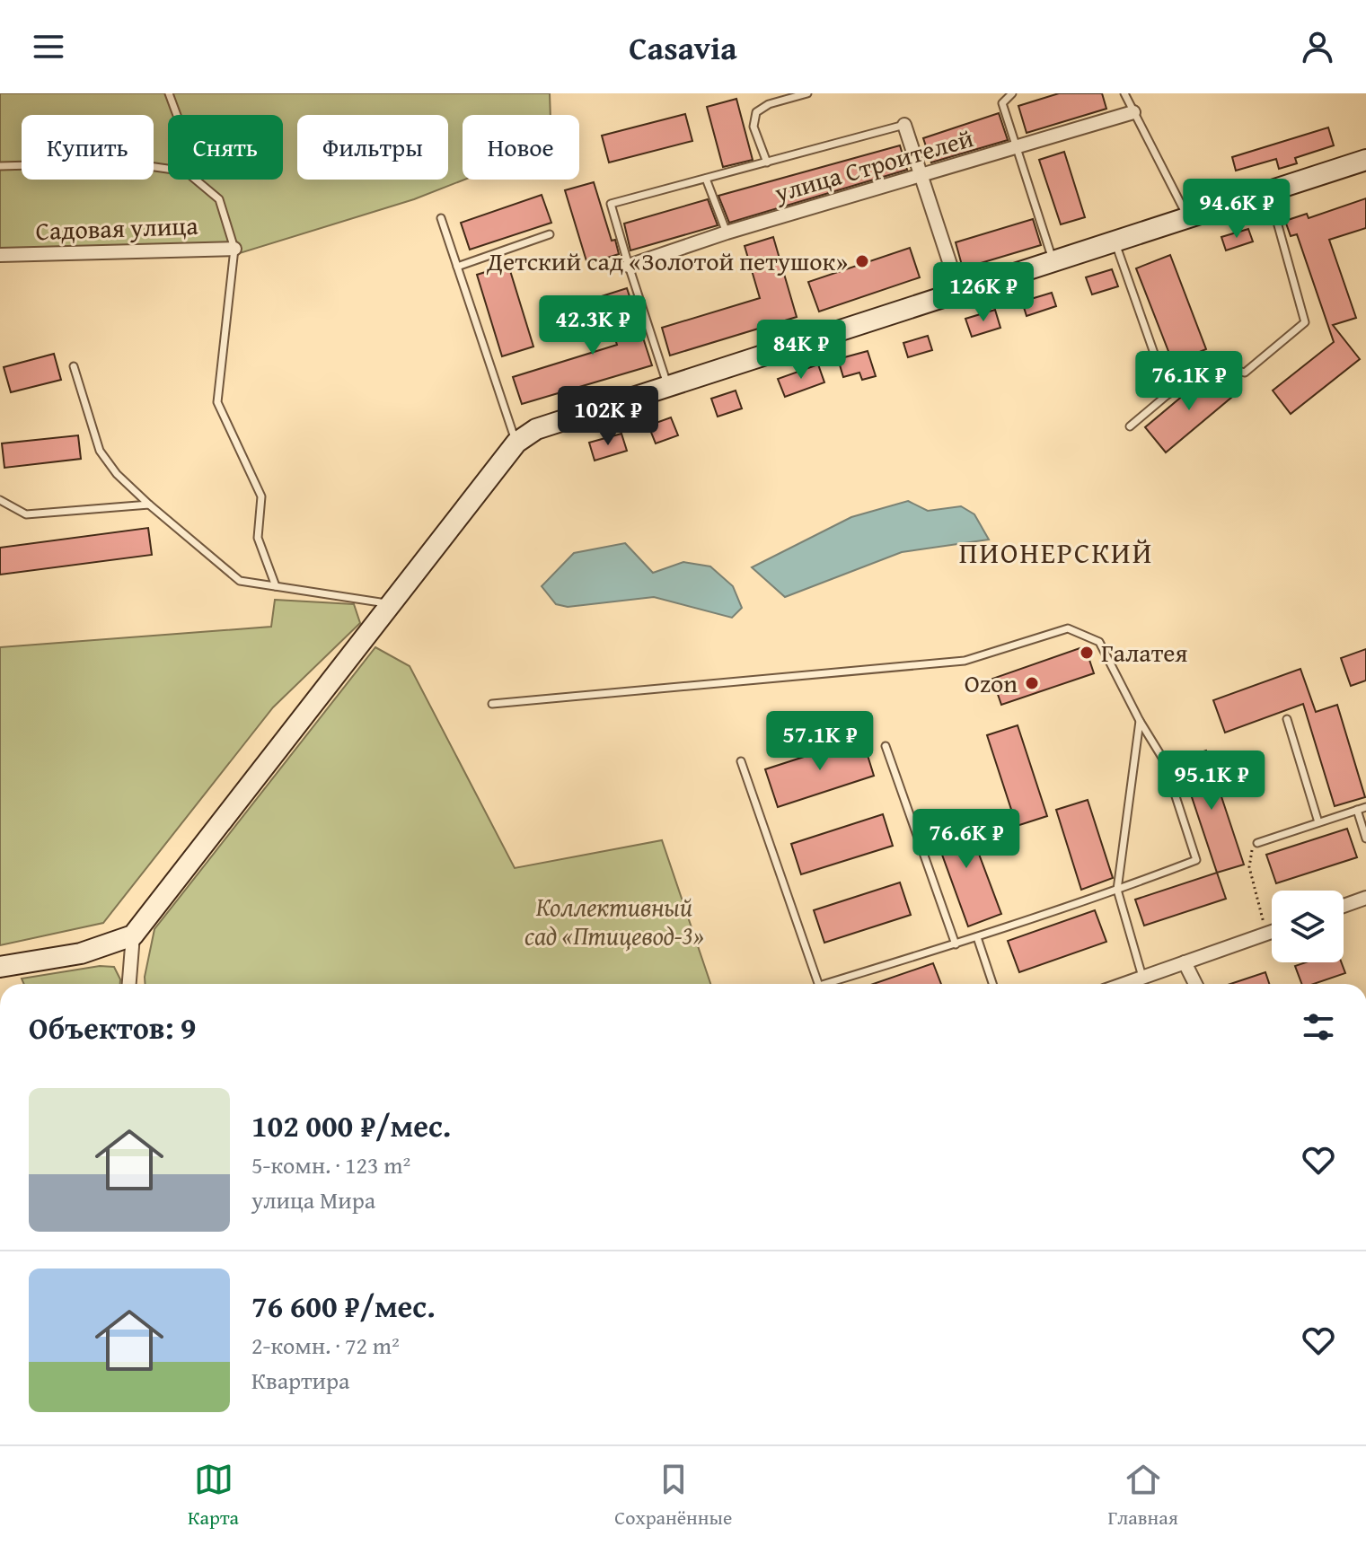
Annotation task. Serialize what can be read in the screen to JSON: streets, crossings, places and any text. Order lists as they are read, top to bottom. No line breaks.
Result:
{"streets":{"street":["улица Строителей","Садовая улица"]},"districts":["ПИОНЕРСКИЙ"],"parks":["Коллективный сад «Птицевод-3»"],"places":["Детский сад «Золотой петушок»","Галатея","Ozon"],"page":{"header":"Casavia","chip":["Купить","Снять","Фильтры","Новое"],"price":["94.6K ₽","126K ₽","42.3K ₽","84K ₽","76.1K ₽","102K ₽","57.1K ₽","95.1K ₽","76.6K ₽"],"heading":"Объектов: 9","list":[{"name":"102 000 ₽/мес.","note":"5-комн. · 123 m² · улица Мира"},{"name":"76 600 ₽/мес.","note":"2-комн. · 72 m² · Квартира"}],"tabs":["Карта","Сохранённые","Главная"]}}
